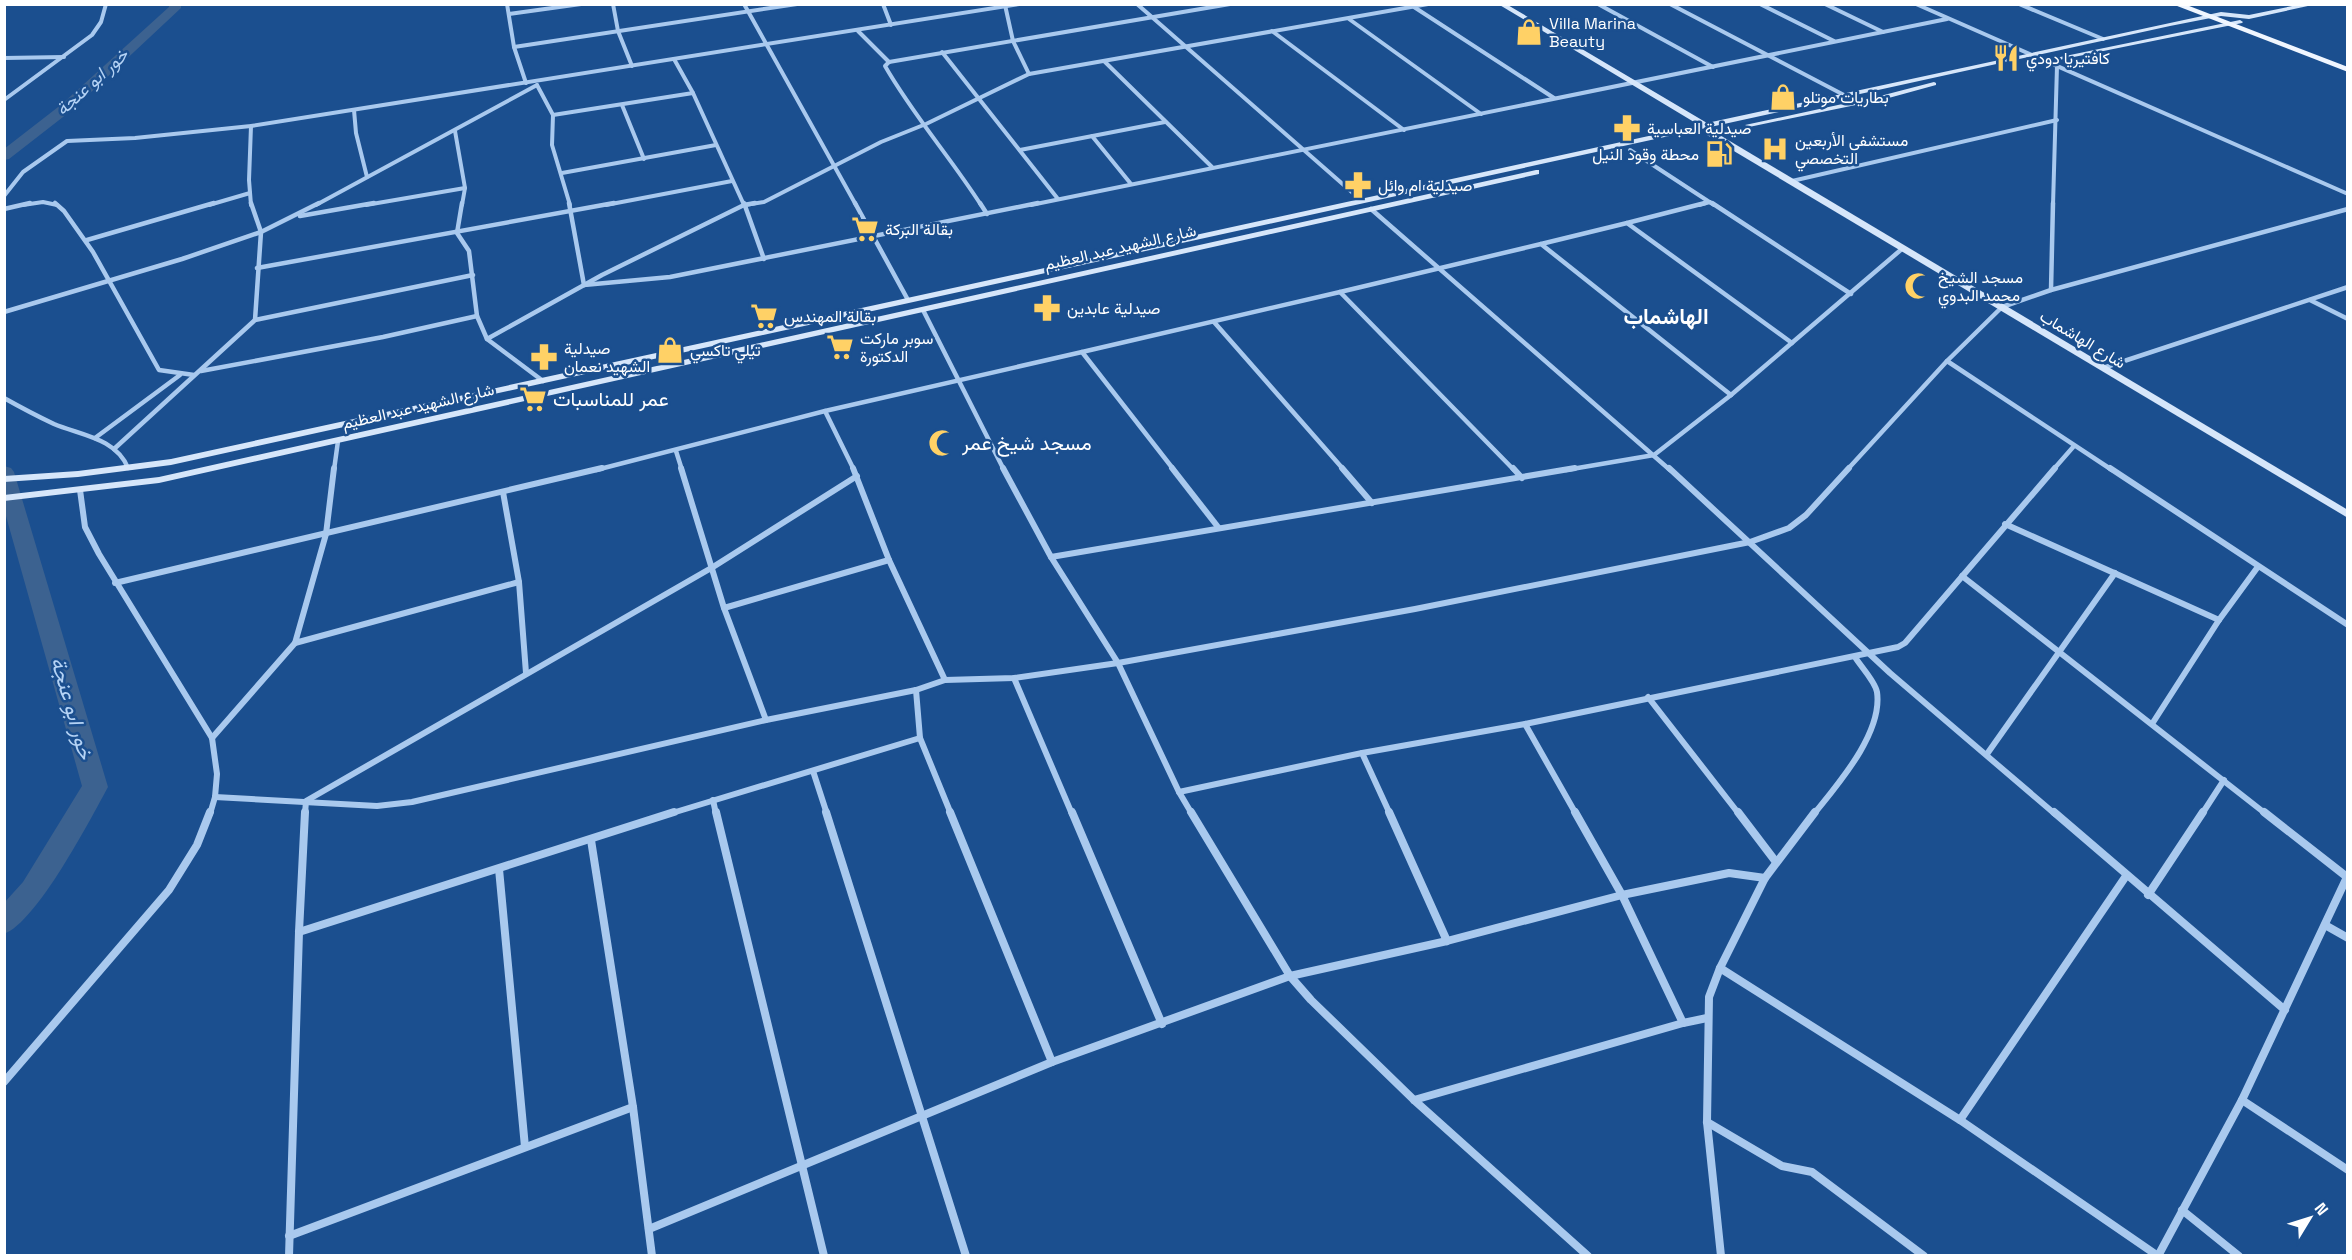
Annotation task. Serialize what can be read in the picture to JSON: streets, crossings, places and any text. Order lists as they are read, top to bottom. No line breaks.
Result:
{"streets":{"main road":["شارع الشهيد عبد العظيم","شارع الهاشماب"]},"crossings":[["شارع الشهيد عبد العظيم","شارع الهاشماب"]],"districts":["الهاشماب"],"water":["خور ابو عنجة"],"places":{"shop":["Villa Marina Beauty","بطاريات موتلو","تيلي تاكسي"],"restaurant":["كافتيريا دودي"],"pharmacy":["صيدلية العباسية","صيدلية ام وائل","صيدلية عابدين","صيدلية الشهيد نعمان"],"hospital":["مستشفى الأربعين التخصصي"],"fuel station":["محطة وقود النيل"],"supermarket":["بقالة البركة","بقالة المهندس","سوبر ماركت الدكتورة","عمر للمناسبات"],"mosque":["مسجد الشيخ محمد البدوي","مسجد شيخ عمر"]},"north":"top right"}
